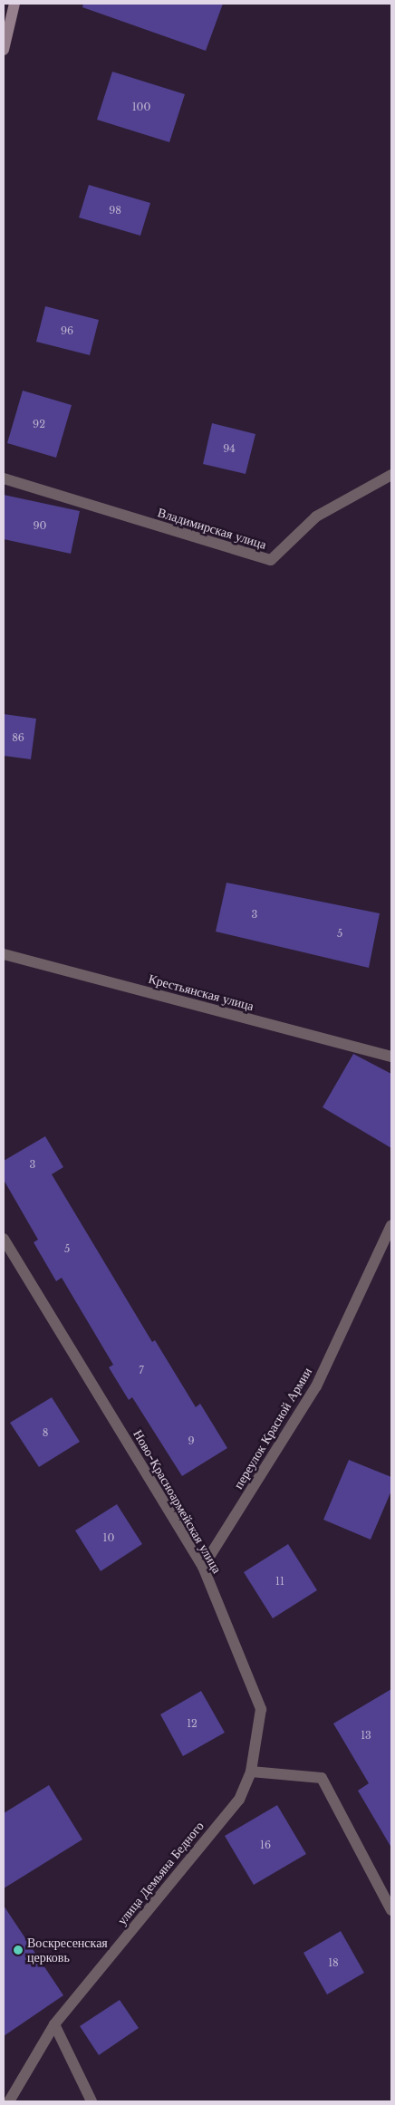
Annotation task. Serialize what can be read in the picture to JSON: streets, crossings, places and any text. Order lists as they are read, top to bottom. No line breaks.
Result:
{"streets":{"street":["Владимирская улица","Крестьянская улица","переулок Красной Армии","Ново-Красноармейская улица","улица Демьяна Бедного"]},"crossings":[["переулок Красной Армии","Ново-Красноармейская улица"],["Ново-Красноармейская улица","улица Демьяна Бедного"]],"places":["Воскресенская церковь"],"house_numbers":["100","98","96","92","94","90","86","3","5","3","5","7","8","9","10","11","12","13","16","18"]}
